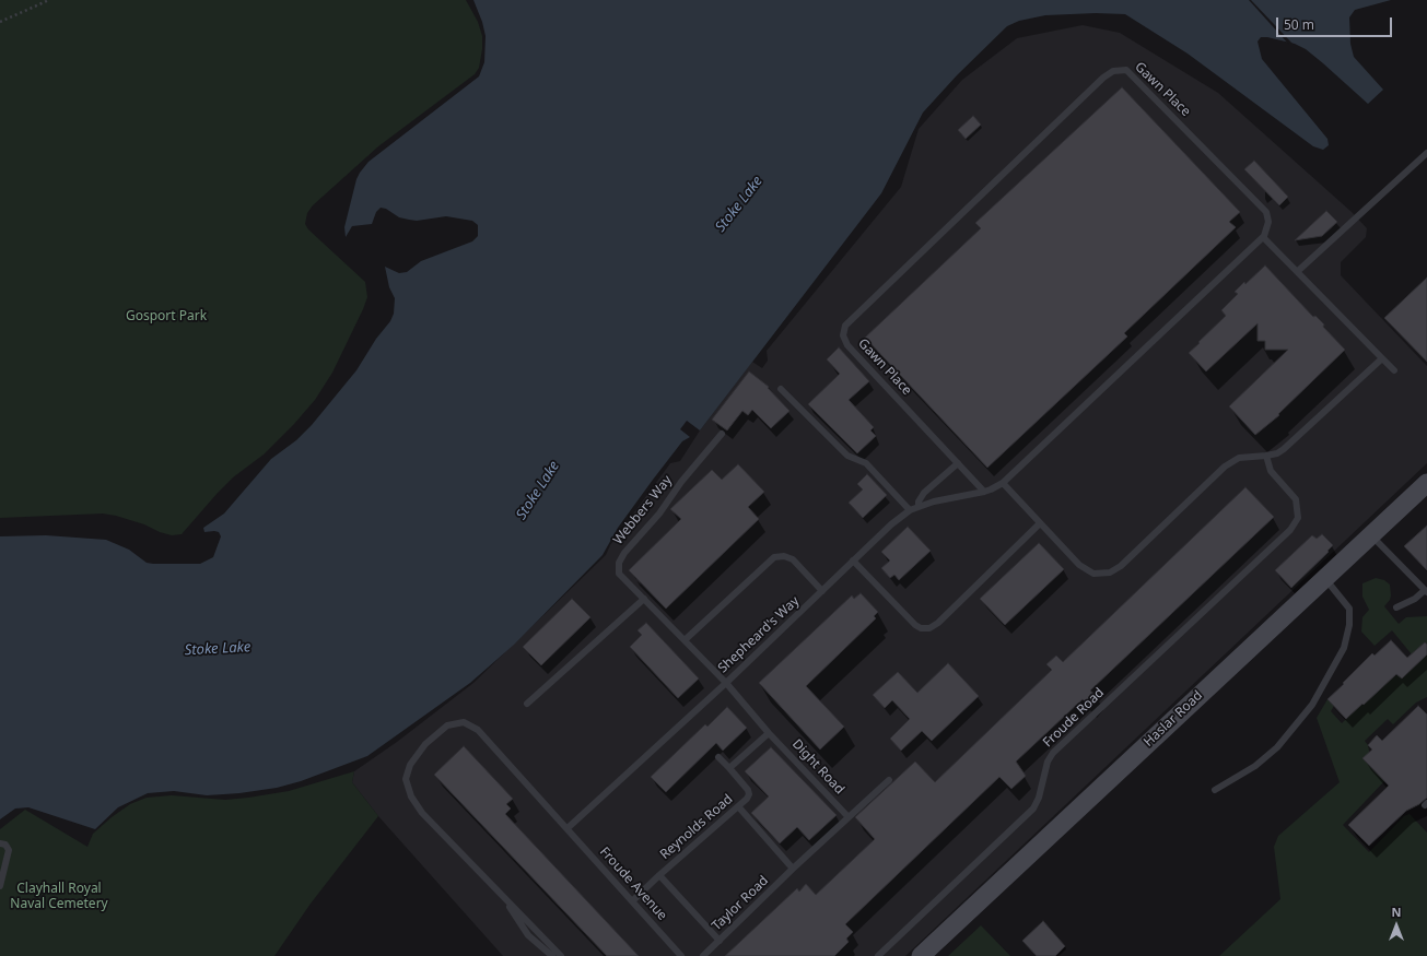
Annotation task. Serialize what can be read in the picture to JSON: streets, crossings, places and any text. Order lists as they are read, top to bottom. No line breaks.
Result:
{"streets":{"street":["Haslar Road"],"lane":["Gawn Place","Webbers Way","Shepheard's Way","Froude Road","Dight Road","Reynolds Road","Froude Avenue","Taylor Road"]},"crossings":[["Gawn Place","Shepheard's Way"],["Webbers Way","Shepheard's Way"],["Webbers Way","Dight Road"],["Shepheard's Way","Dight Road"],["Shepheard's Way","Froude Avenue"],["Dight Road","Taylor Road"],["Reynolds Road","Froude Avenue"]],"water":["Stoke Lake"],"parks":["Gosport Park","Clayhall Royal Naval Cemetery"],"scale_bar":"50 m","north":"top"}
